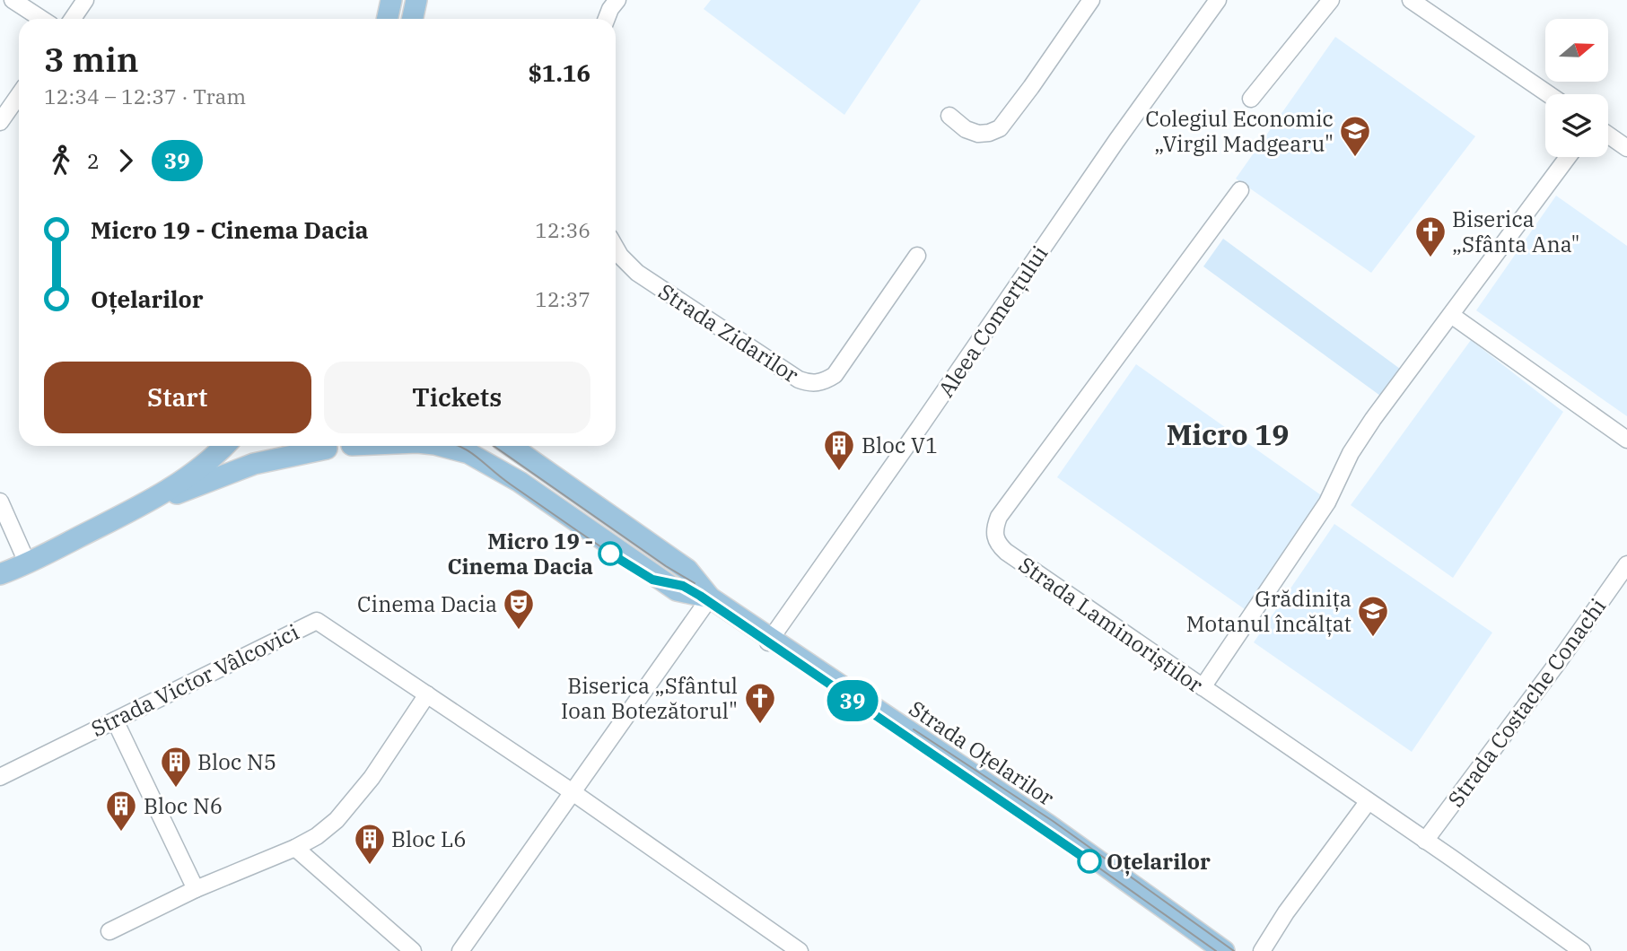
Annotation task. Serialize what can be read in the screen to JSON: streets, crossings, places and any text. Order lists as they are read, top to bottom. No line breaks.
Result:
{"streets":{"main road":["Strada Oțelarilor"],"street":["Aleea Comerțului","Strada Zidarilor","Strada Laminoriștilor","Strada Victor Vâlcovici","Strada Costache Conachi"]},"crossings":[["Aleea Comerțului","Strada Oțelarilor"],["Strada Laminoriștilor","Strada Costache Conachi"]],"districts":["Micro 19"],"places":{"school or university":["Colegiul Economic „Virgil Madgearu\"","Grădinița Motanul încălțat"],"church":["Biserica „Sfânta Ana\"","Biserica „Sfântul Ioan Botezătorul\""],"building":["Bloc V1","Bloc N5","Bloc N6","Bloc L6"],"other":["Micro 19 - Cinema Dacia","Oțelarilor"],"theatre":["Cinema Dacia"]},"lines":["tram line 39"],"north":"right","page":{"on_map":"39","heading":["3 min","12:34 – 12:37 · Tram","$1.16"],"legs":["2","39"],"list":[{"name":"Micro 19 - Cinema Dacia","value":"12:36"},{"name":"Oțelarilor","value":"12:37"}],"buttons":["Start","Tickets"]}}
